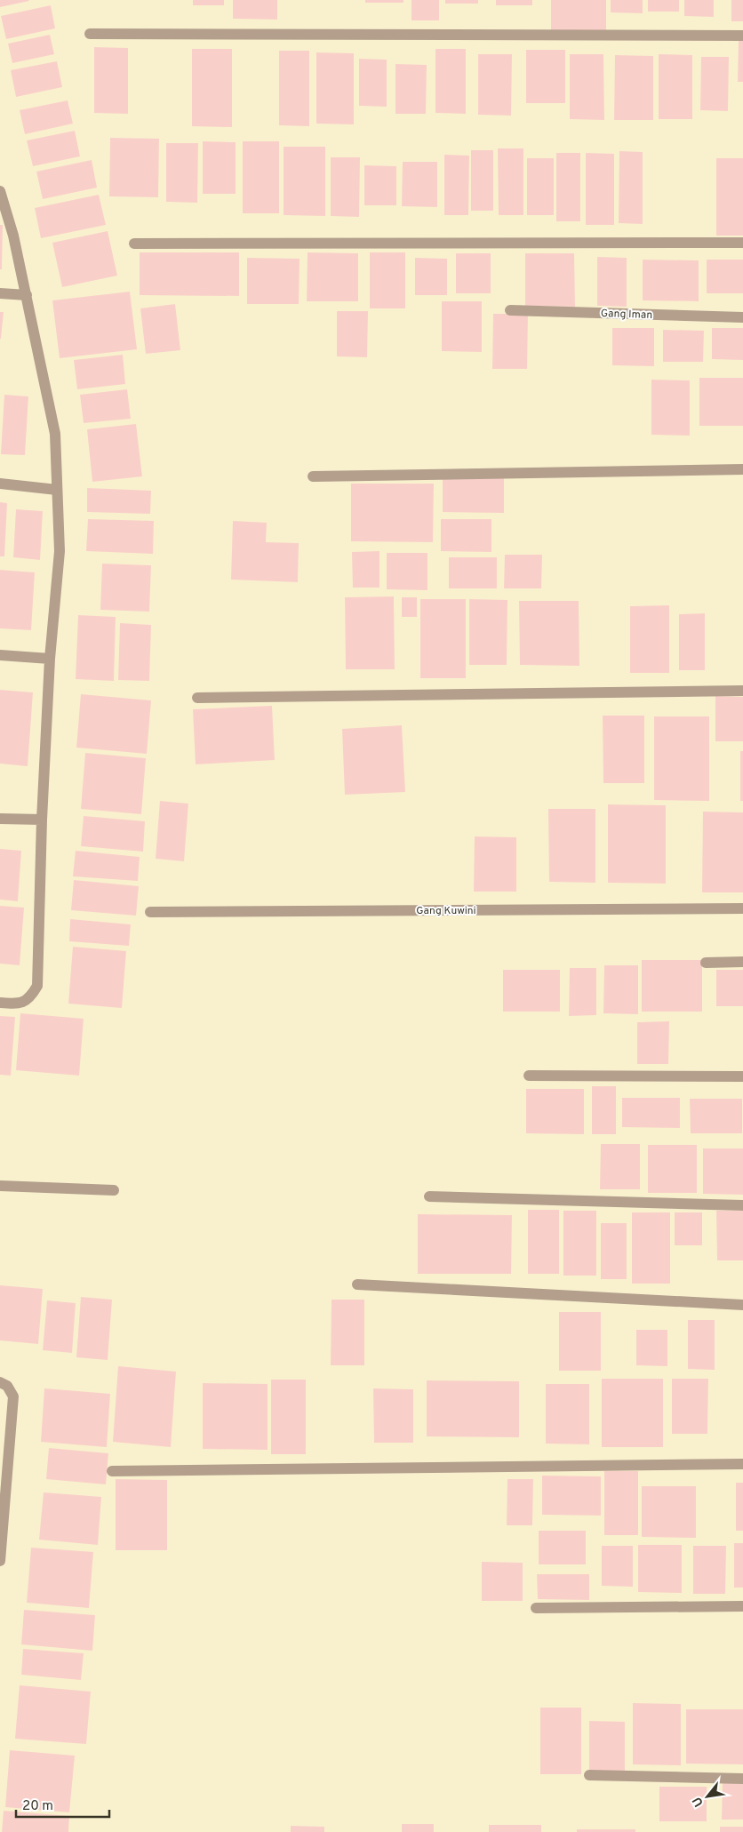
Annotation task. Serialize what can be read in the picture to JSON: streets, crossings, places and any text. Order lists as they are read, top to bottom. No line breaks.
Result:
{"streets":{"street":["Gang Iman","Gang Kuwini"]},"scale_bar":"20 m","north":"bottom left"}
